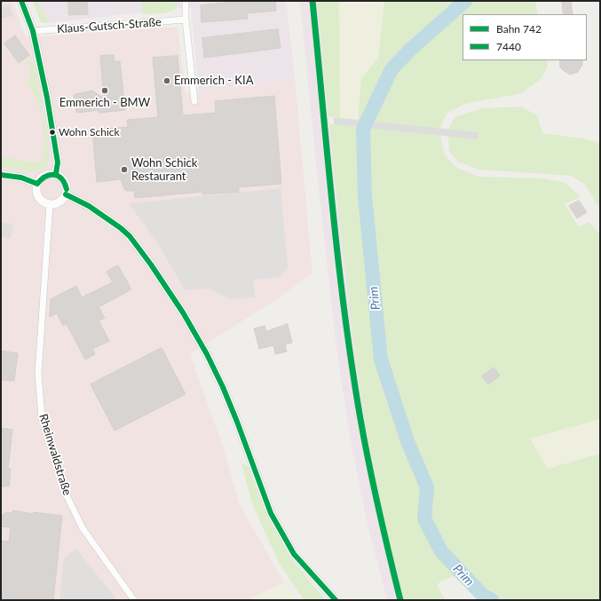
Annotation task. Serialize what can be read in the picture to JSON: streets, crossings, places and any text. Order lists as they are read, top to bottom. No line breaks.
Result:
{"streets":{"street":["Klaus-Gutsch-Straße","Rheinwaldstraße"]},"water":["Prim"],"places":["Emmerich - KIA","Emmerich - BMW","Wohn Schick","Wohn Schick Restaurant"],"lines":["rail line 742","transit line 7440"],"legend":["Bahn 742","7440"]}
